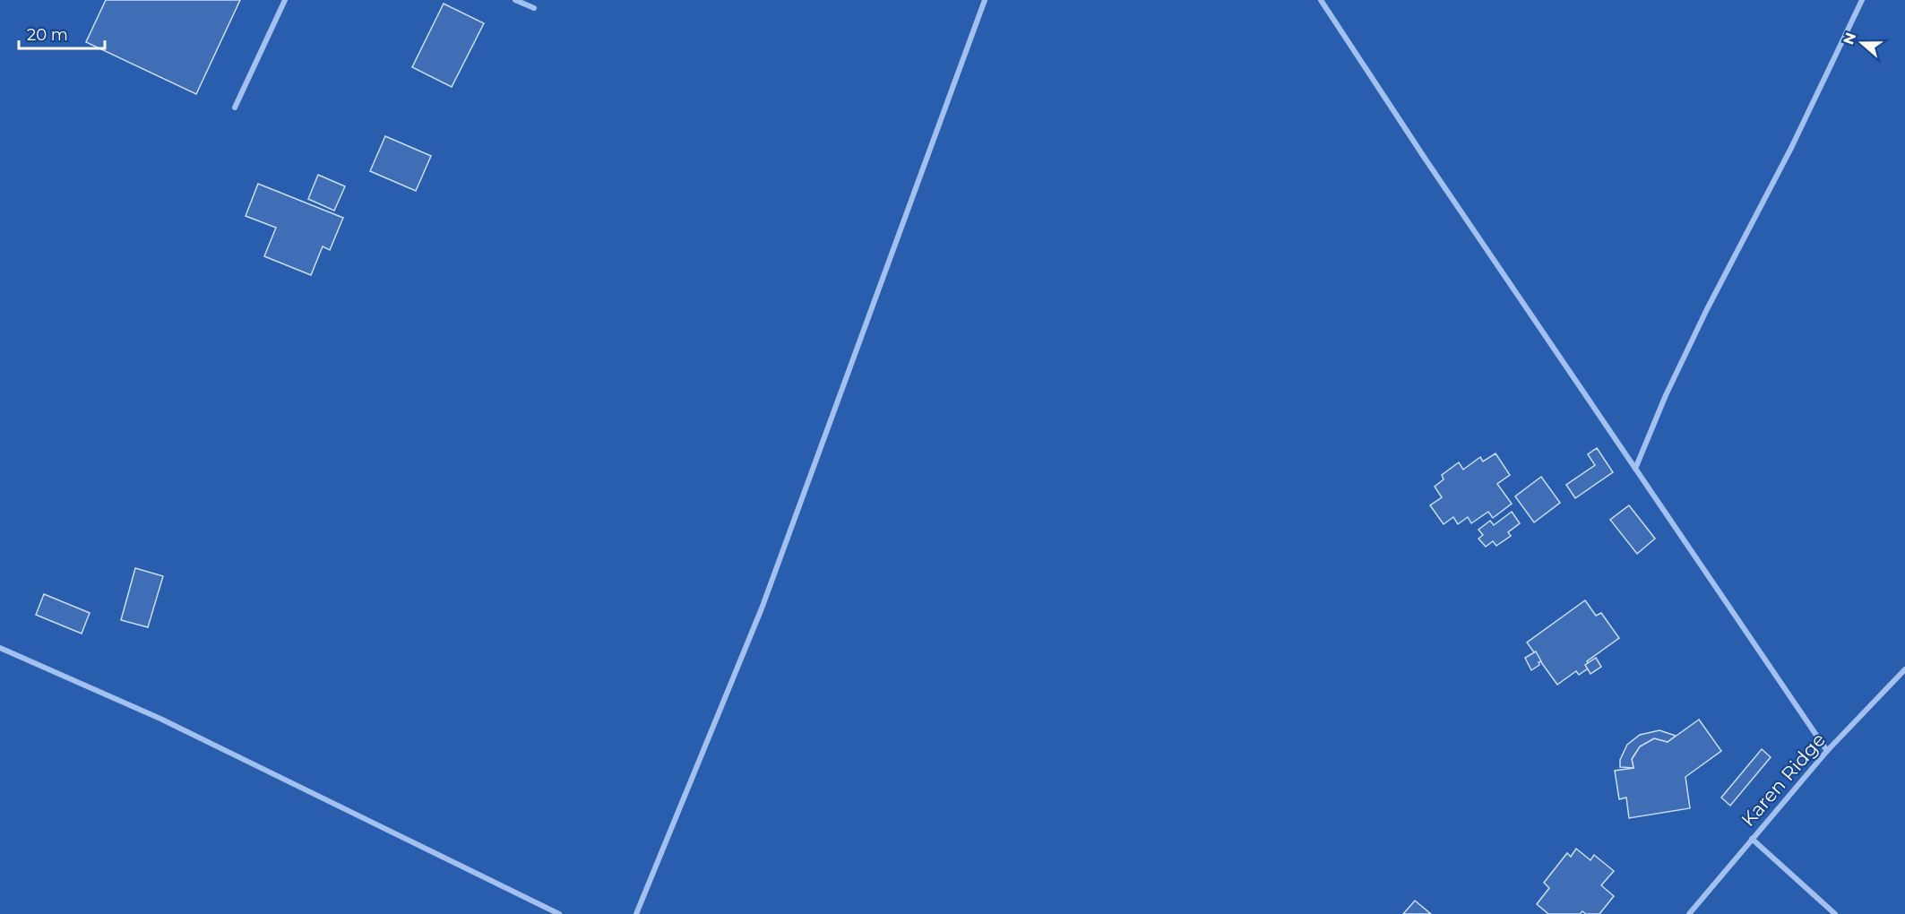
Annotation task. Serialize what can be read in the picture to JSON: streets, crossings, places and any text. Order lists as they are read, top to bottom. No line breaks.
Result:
{"streets":{"street":["Karen Ridge"]},"scale_bar":"20 m","north":"left"}
